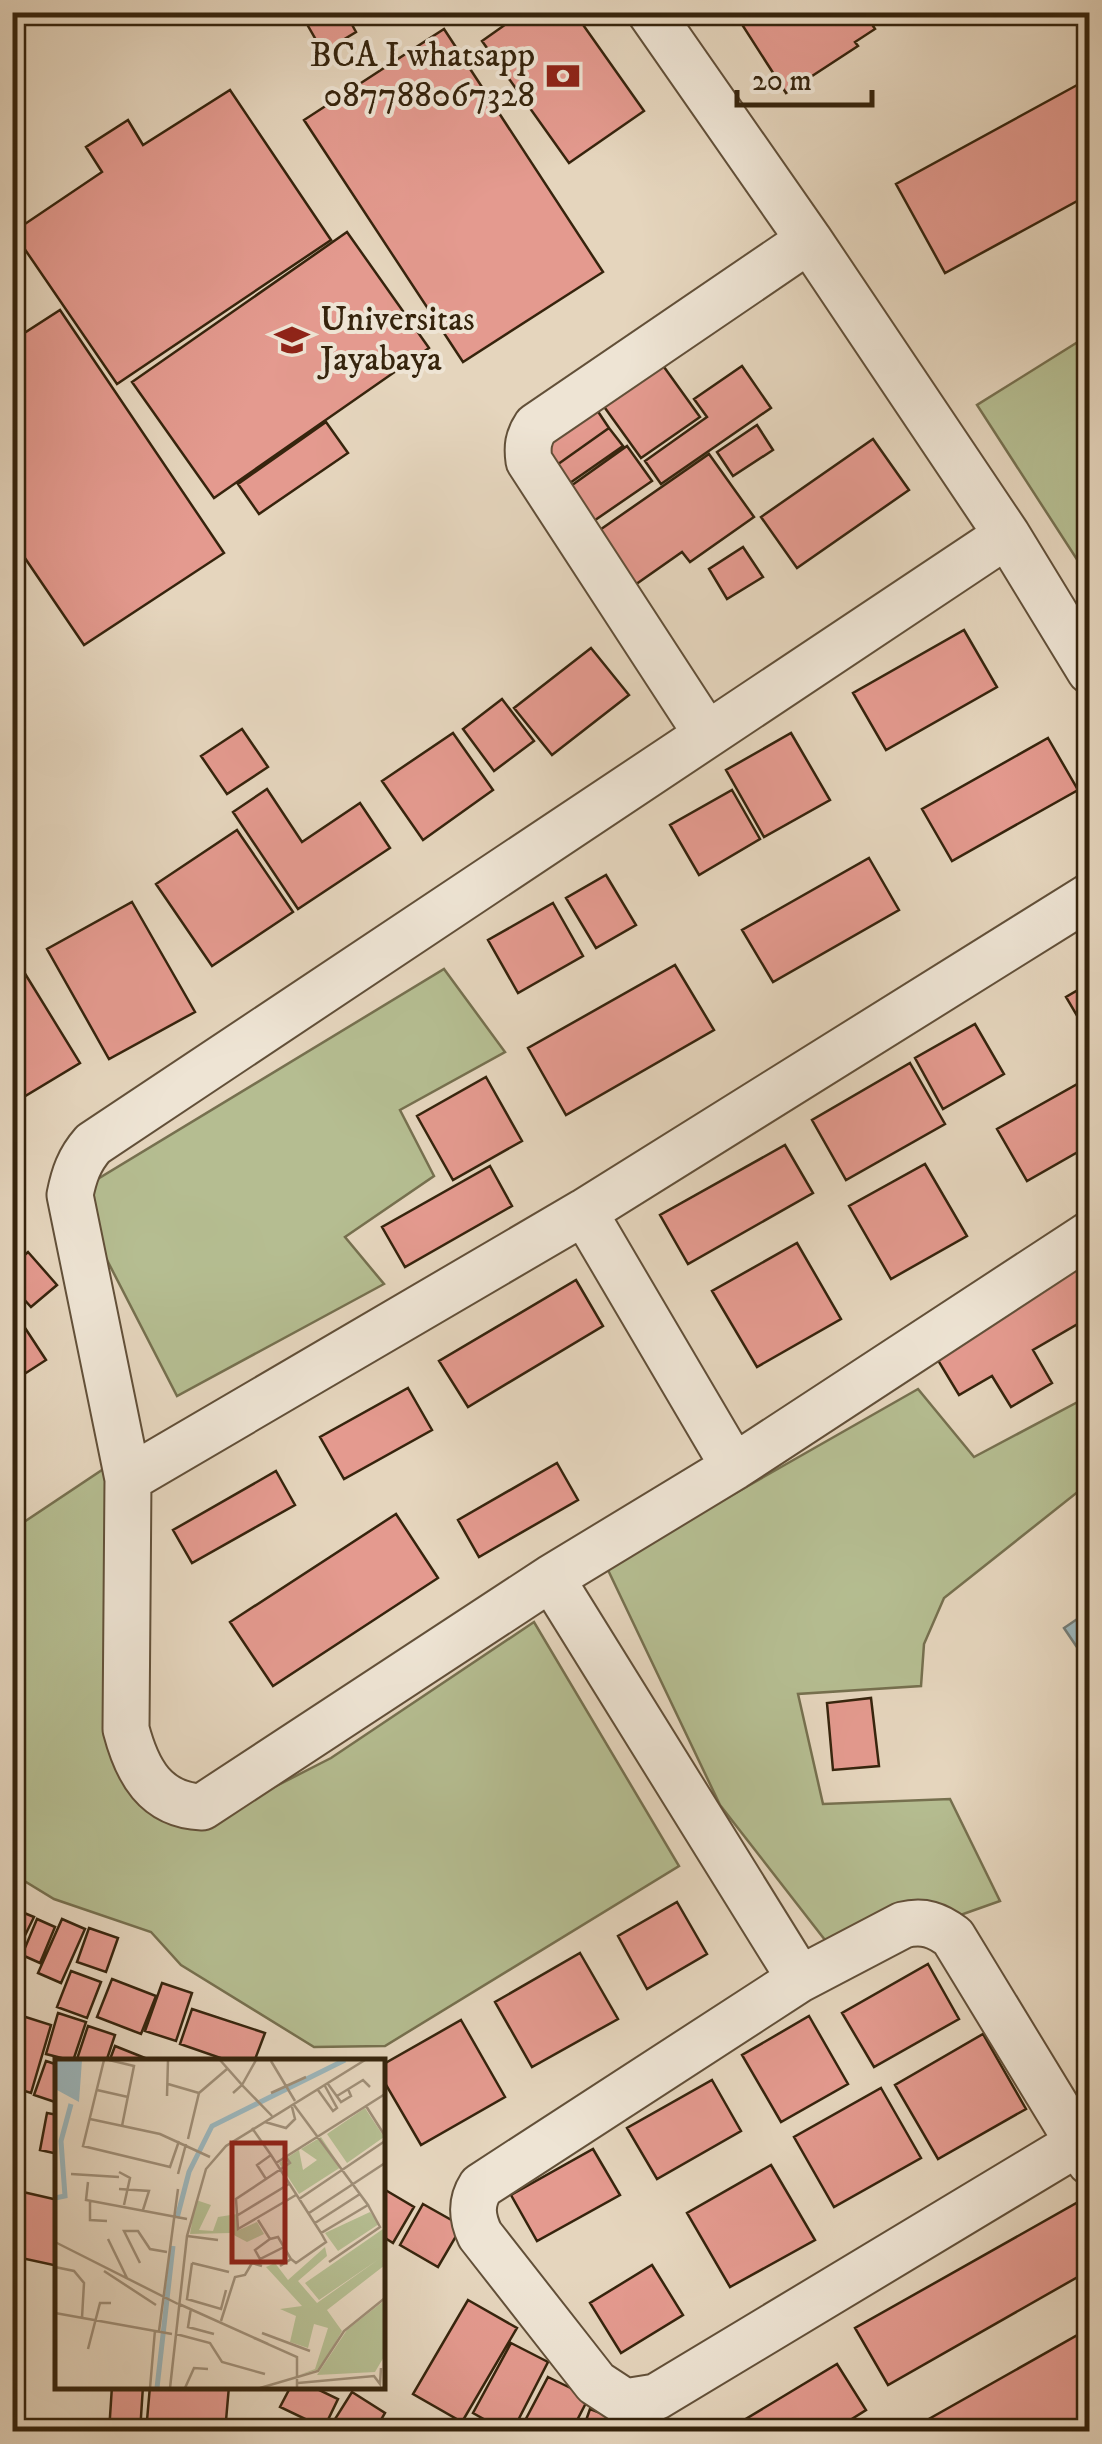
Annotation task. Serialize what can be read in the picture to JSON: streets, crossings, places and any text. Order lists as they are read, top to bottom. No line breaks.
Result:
{"places":{"bank":["BCA I whatsapp 087788067328"],"school or university":["Universitas Jayabaya"]},"scale_bar":"20 m"}
